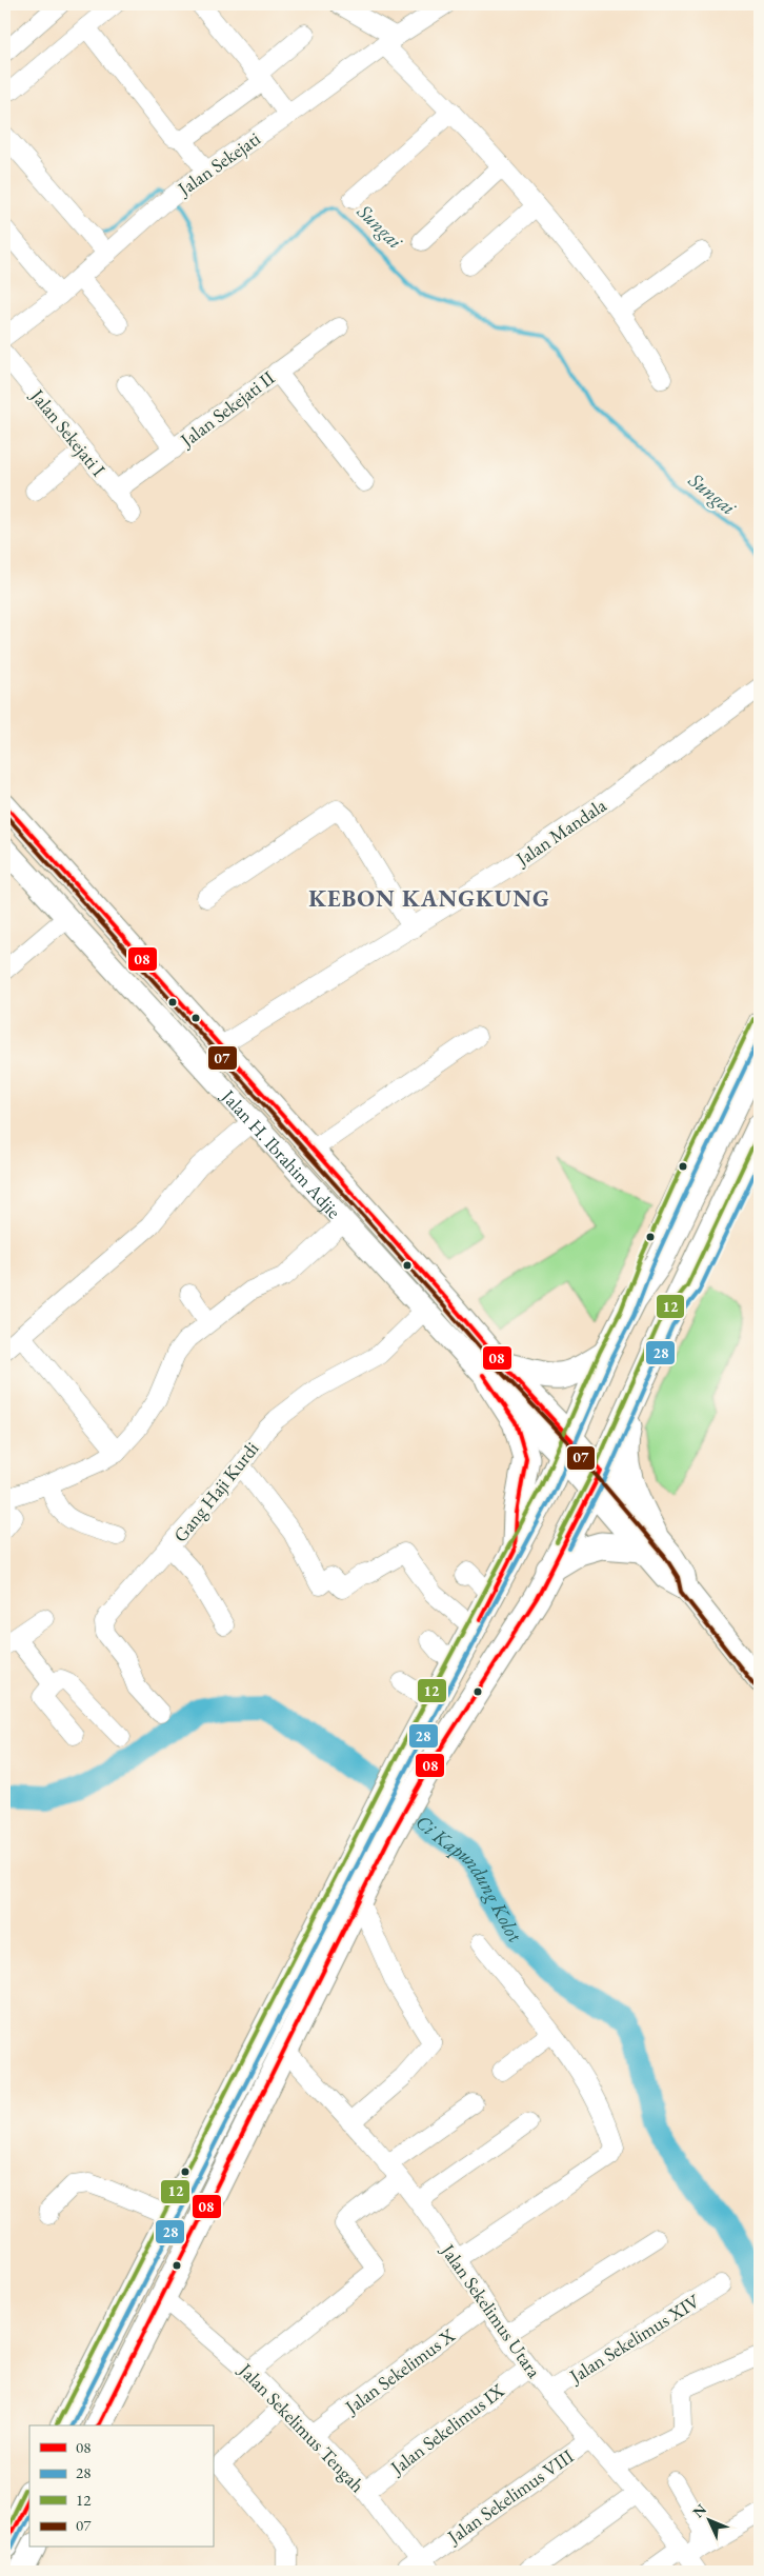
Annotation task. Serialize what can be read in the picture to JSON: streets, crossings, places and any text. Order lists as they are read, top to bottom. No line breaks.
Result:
{"streets":{"main road":["Jalan H. Ibrahim Adjie"],"street":["Jalan Sekejati","Jalan Sekejati II","Jalan Sekejati I","Jalan Mandala","Gang Haji Kurdi","Jalan Sekelimus Utara","Jalan Sekelimus XIV","Jalan Sekelimus X","Jalan Sekelimus Tengah","Jalan Sekelimus IX","Jalan Sekelimus VIII"]},"crossings":[["Jalan Sekejati II","Jalan Sekejati I"],["Jalan Mandala","Jalan H. Ibrahim Adjie"],["Jalan H. Ibrahim Adjie","Gang Haji Kurdi"],["Jalan Sekelimus Utara","Jalan Sekelimus XIV"],["Jalan Sekelimus Utara","Jalan Sekelimus X"],["Jalan Sekelimus Utara","Jalan Sekelimus IX"],["Jalan Sekelimus Utara","Jalan Sekelimus VIII"],["Jalan Sekelimus X","Jalan Sekelimus Tengah"],["Jalan Sekelimus Tengah","Jalan Sekelimus IX"],["Jalan Sekelimus Tengah","Jalan Sekelimus VIII"]],"districts":["KEBON KANGKUNG"],"water":["Sungai","Ci Kapundung Kolot"],"lines":["transit line 08","transit line 07","transit line 12","transit line 28"],"legend":["08","28","12","07"],"north":"top left"}
